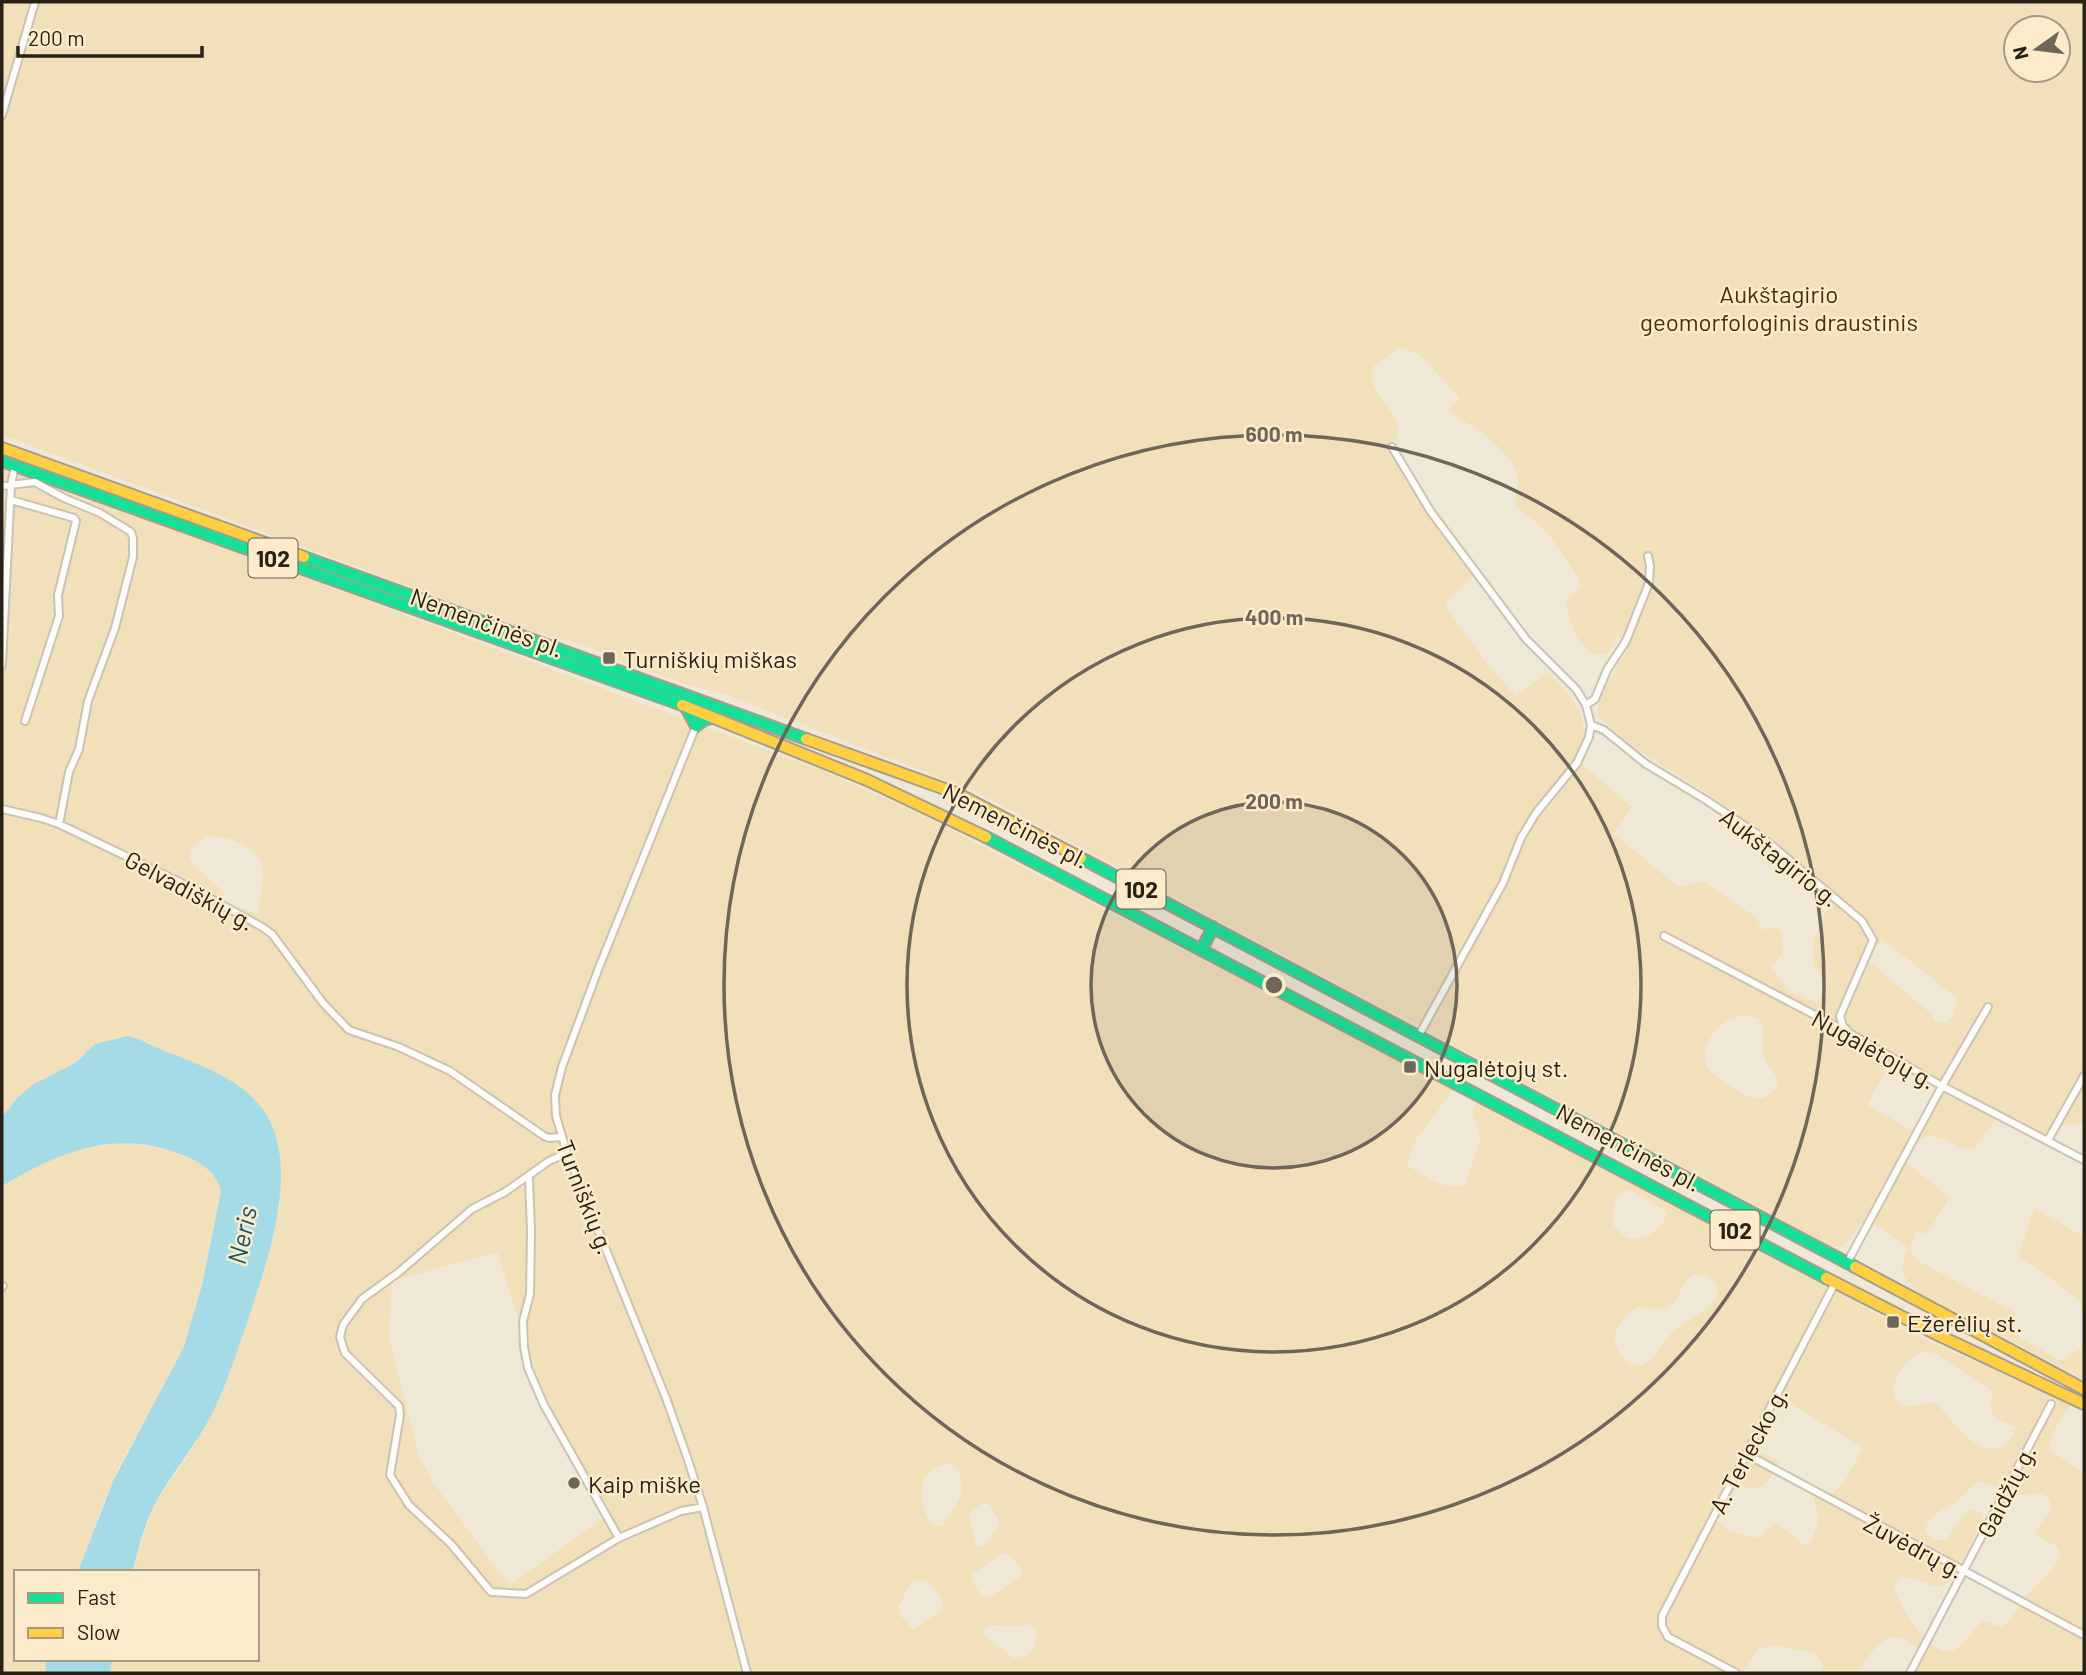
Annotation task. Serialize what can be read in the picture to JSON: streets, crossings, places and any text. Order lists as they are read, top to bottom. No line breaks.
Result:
{"streets":{"main road":["102","Nemenčinės pl."],"street":["Aukštagirio g.","Gelvadiškių g.","Nugalėtojų g.","Turniškių g.","A. Terlecko g.","Gaidžių g.","Žuvėdrų g."]},"crossings":[["Nemenčinės pl.","A. Terlecko g."],["Aukštagirio g.","Nugalėtojų g."],["Gelvadiškių g.","Turniškių g."],["A. Terlecko g.","Žuvėdrų g."],["Gaidžių g.","Žuvėdrų g."]],"water":["Neris"],"parks":["Aukštagirio geomorfologinis draustinis"],"places":{"transit":["Turniškių miškas","Nugalėtojų st.","Ežerėlių st."],"other":["Kaip miške"]},"legend":["Fast","Slow"],"scale_bar":"200 m","north":"left","rings":["600 m","400 m","200 m"]}
